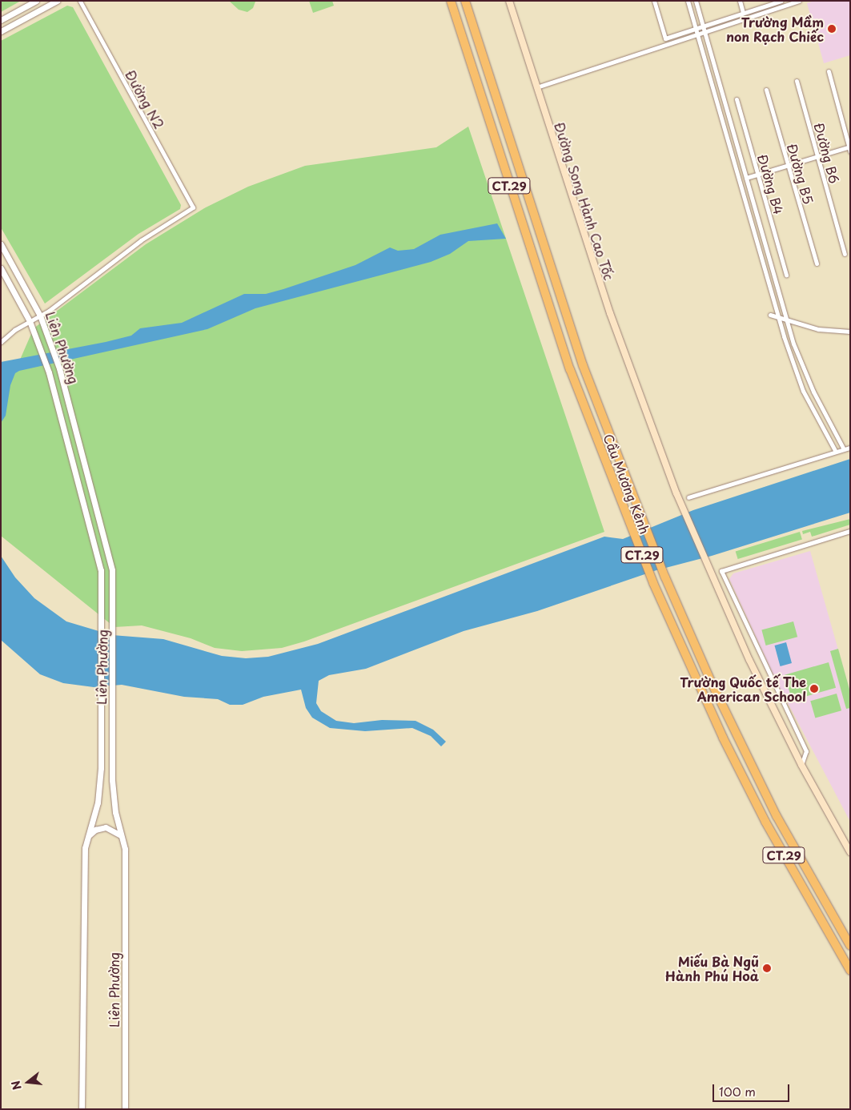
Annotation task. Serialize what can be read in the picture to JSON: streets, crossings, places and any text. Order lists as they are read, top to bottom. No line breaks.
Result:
{"streets":{"highway":["CT.29","Cầu Mương Kênh"],"main road":["Đường Song Hành Cao Tốc"],"street":["Đường N2","Đường B6","Đường B5","Đường B4","Liên Phường"]},"crossings":[["Đường N2","Liên Phường"]],"places":["Trường Mầm non Rạch Chiếc","Trường Quốc tế The American School","Miếu Bà Ngũ Hành Phú Hoà"],"scale_bar":"100 m","north":"left"}
